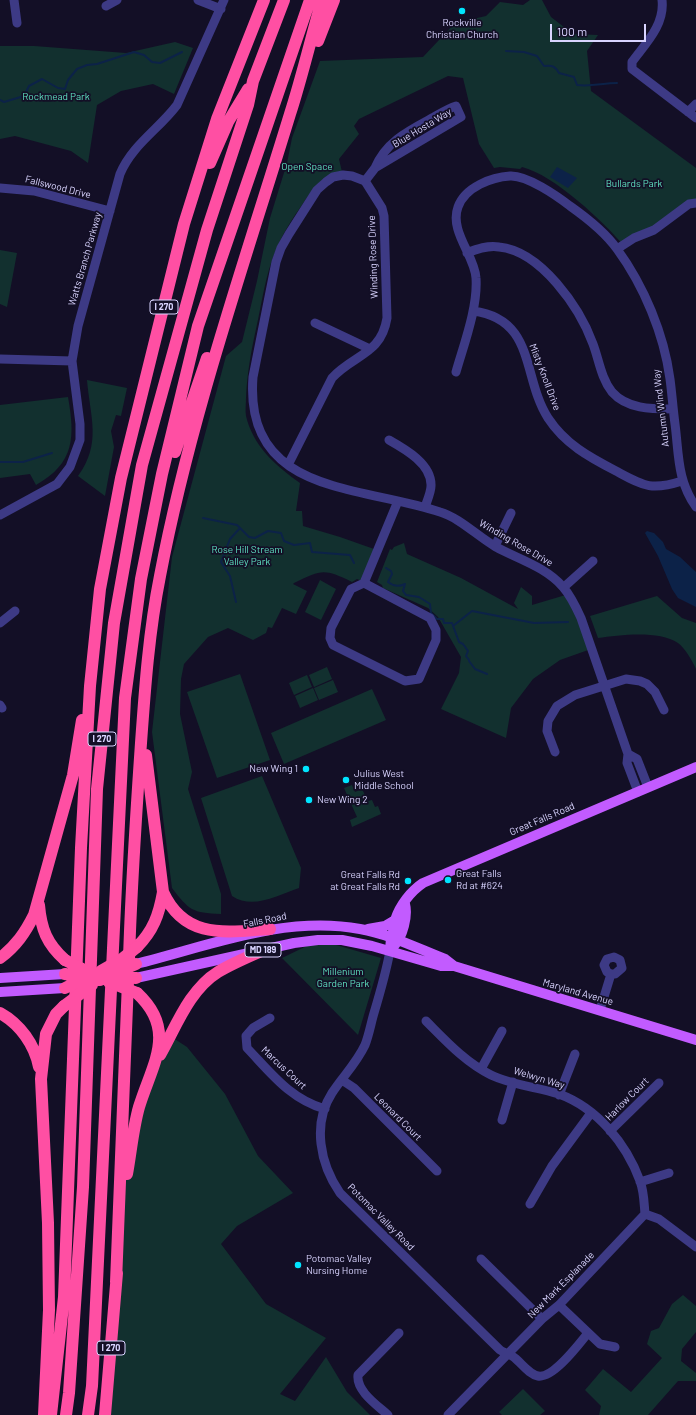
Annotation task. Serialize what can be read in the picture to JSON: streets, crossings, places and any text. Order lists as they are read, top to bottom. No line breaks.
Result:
{"streets":{"highway":["I 270"],"main road":["Great Falls Road","Falls Road","MD 189","Maryland Avenue"],"street":["Blue Hosta Way","Fallswood Drive","Winding Rose Drive","Watts Branch Parkway","Misty Knoll Drive","Autumn Wind Way","Marcus Court","Welwyn Way","Harlow Court","Leonard Court","Potomac Valley Road","New Mark Esplanade"]},"crossings":[["Blue Hosta Way","Winding Rose Drive"],["Fallswood Drive","Watts Branch Parkway"],["Winding Rose Drive","Great Falls Road"],["Misty Knoll Drive","Autumn Wind Way"],["Great Falls Road","Falls Road"],["Great Falls Road","MD 189"],["Great Falls Road","Maryland Avenue"],["Great Falls Road","Potomac Valley Road"],["Falls Road","Maryland Avenue"],["MD 189","Maryland Avenue"],["MD 189","Potomac Valley Road"],["Maryland Avenue","Potomac Valley Road"],["Marcus Court","Potomac Valley Road"],["Welwyn Way","Harlow Court"],["Welwyn Way","New Mark Esplanade"],["Leonard Court","Potomac Valley Road"],["Potomac Valley Road","New Mark Esplanade"]],"parks":["Rockmead Park","Open Space","Bullards Park","Rose Hill Stream Valley Park","Millenium Garden Park"],"places":["Rockville Christian Church","New Wing 1","Julius West Middle School","New Wing 2","Great Falls Rd at #624","Great Falls Rd at Great Falls Rd","Potomac Valley Nursing Home"],"scale_bar":"100 m"}
